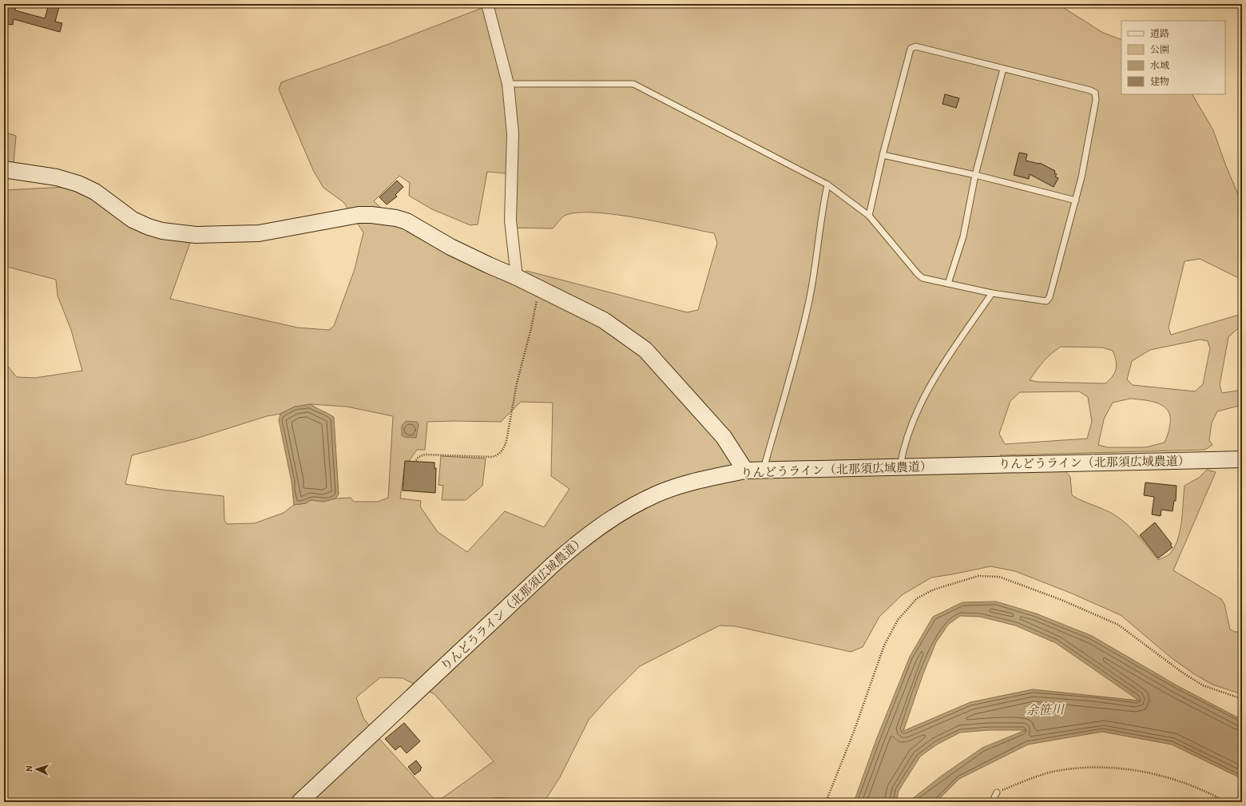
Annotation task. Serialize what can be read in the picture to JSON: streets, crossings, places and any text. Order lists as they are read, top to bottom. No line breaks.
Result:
{"streets":{"street":["りんどうライン（北那須広域農道）"]},"water":["余笹川"],"legend":["道路","公園","水域","建物"],"north":"left"}
